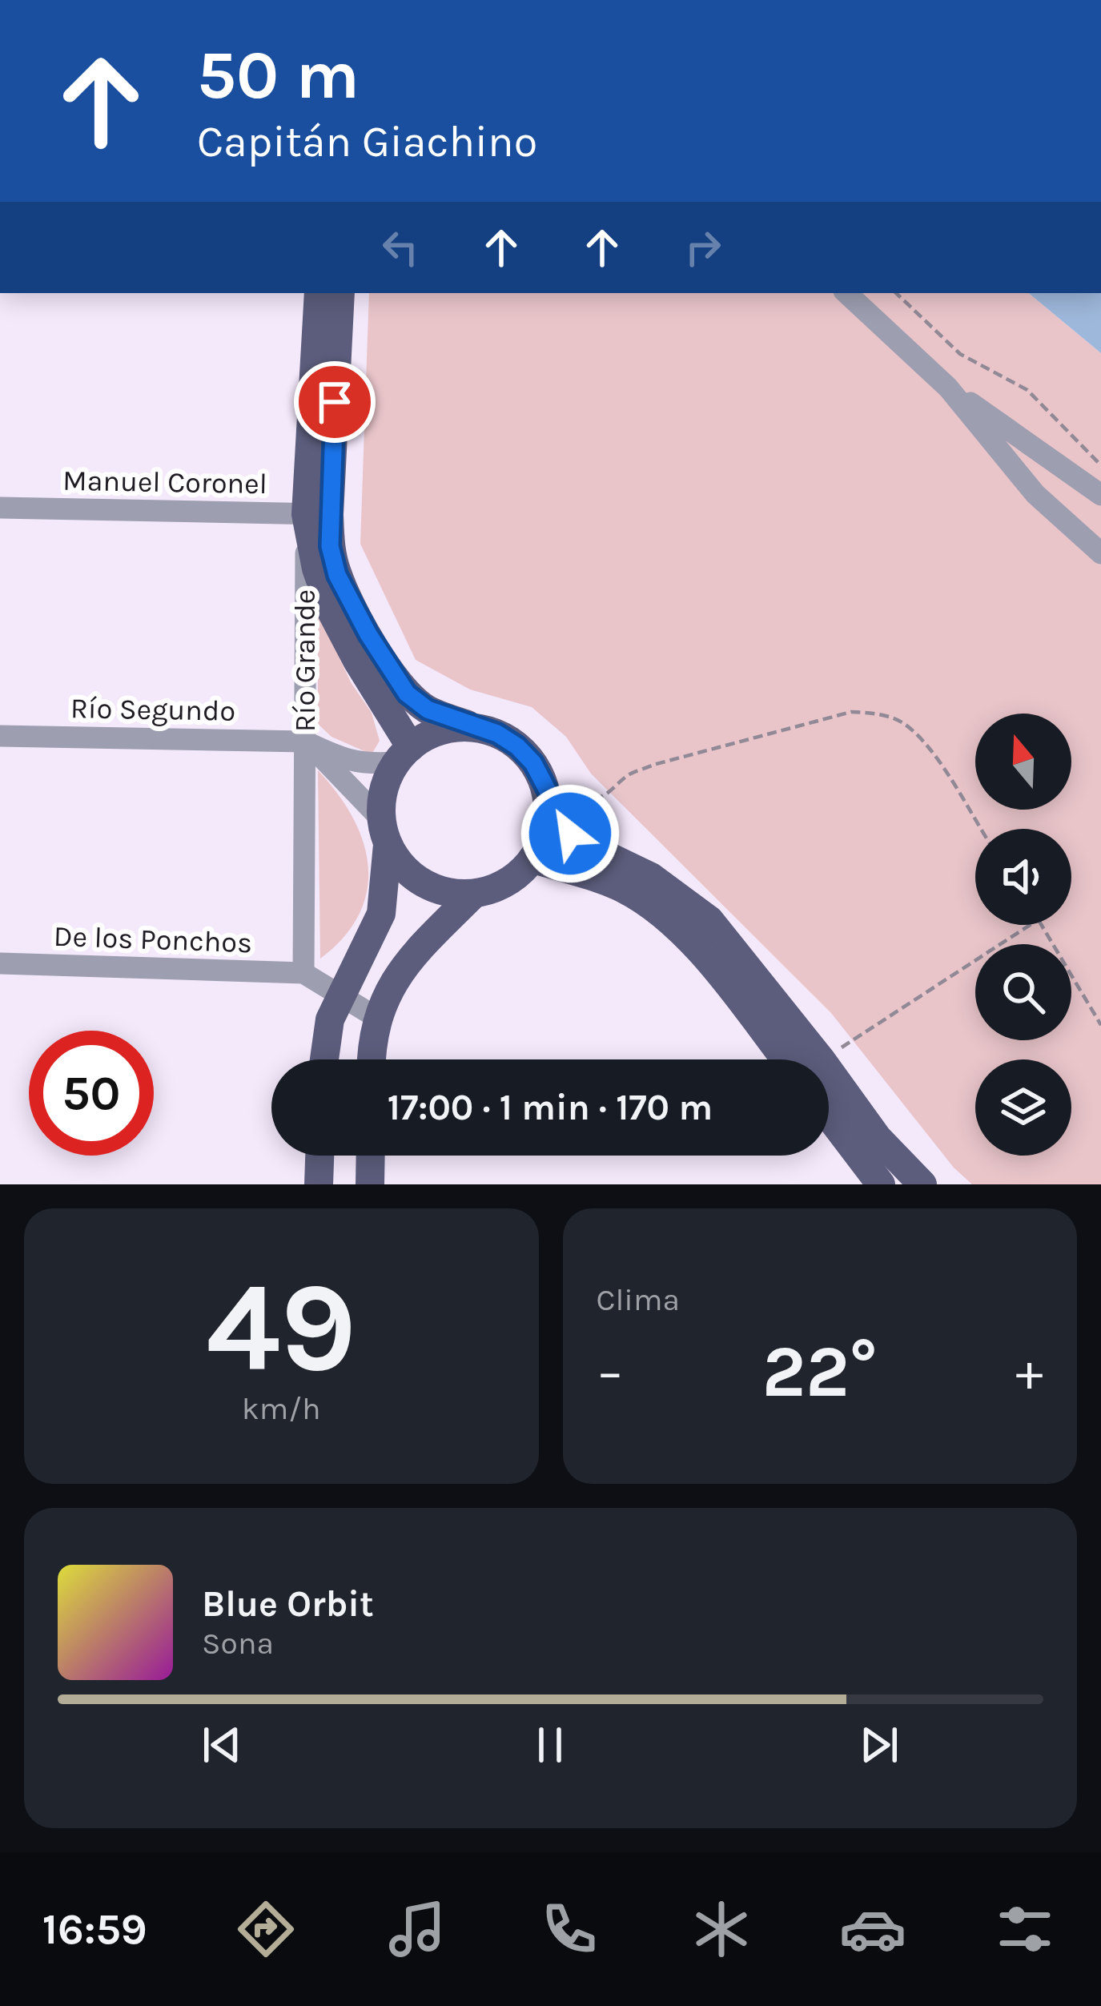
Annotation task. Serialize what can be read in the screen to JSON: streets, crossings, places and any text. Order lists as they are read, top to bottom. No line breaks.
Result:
{"streets":{"main road":["Río Grande"],"street":["Manuel Coronel","Río Segundo","De los Ponchos"]},"crossings":[["Manuel Coronel","Río Grande"],["Río Grande","Río Segundo"],["Río Grande","De los Ponchos"]],"north":"top","page":{"turn":["50 m","Capitán Giachino"],"limit":"50","trip":"17:00 · 1 min · 170 m","tile":[["49","km/h"],"Clima"],"heat":["−","22°","+"],"song":["Blue Orbit","Sona"],"tabs":"16:59"}}
